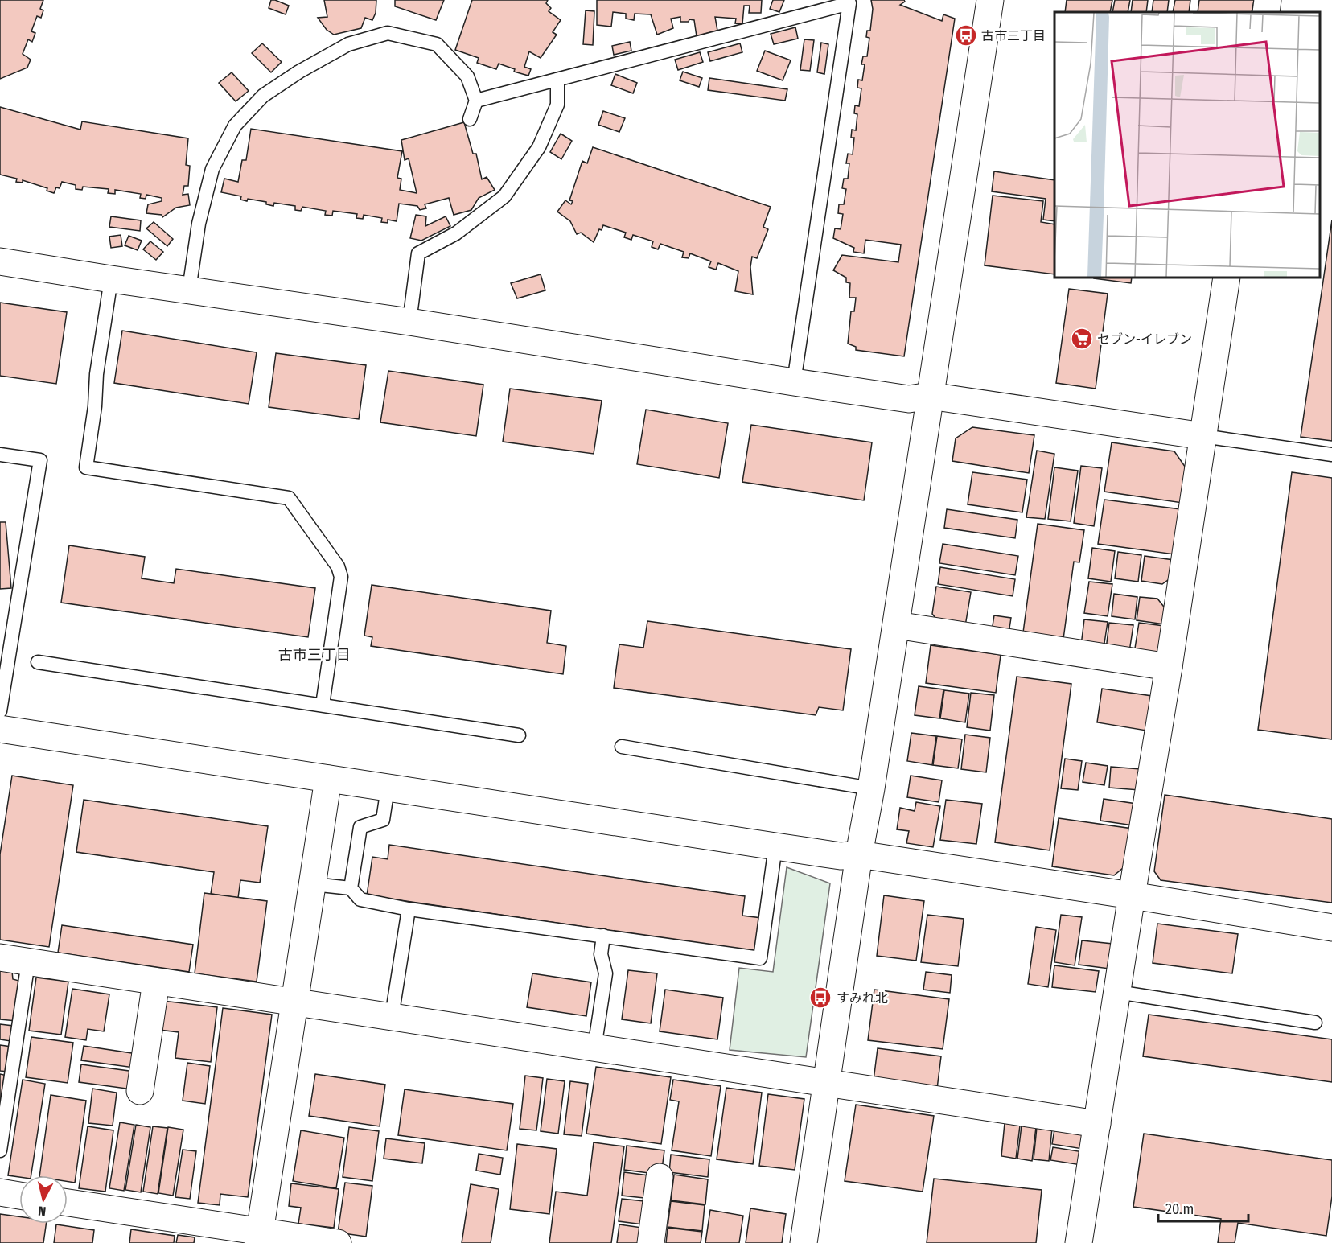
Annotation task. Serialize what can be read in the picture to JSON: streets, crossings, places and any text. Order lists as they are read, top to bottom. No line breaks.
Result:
{"districts":["古市三丁目"],"places":{"bus stop":["古市三丁目","すみれ北"],"supermarket":["セブン-イレブン"]},"scale_bar":"20 m","north":"bottom"}
